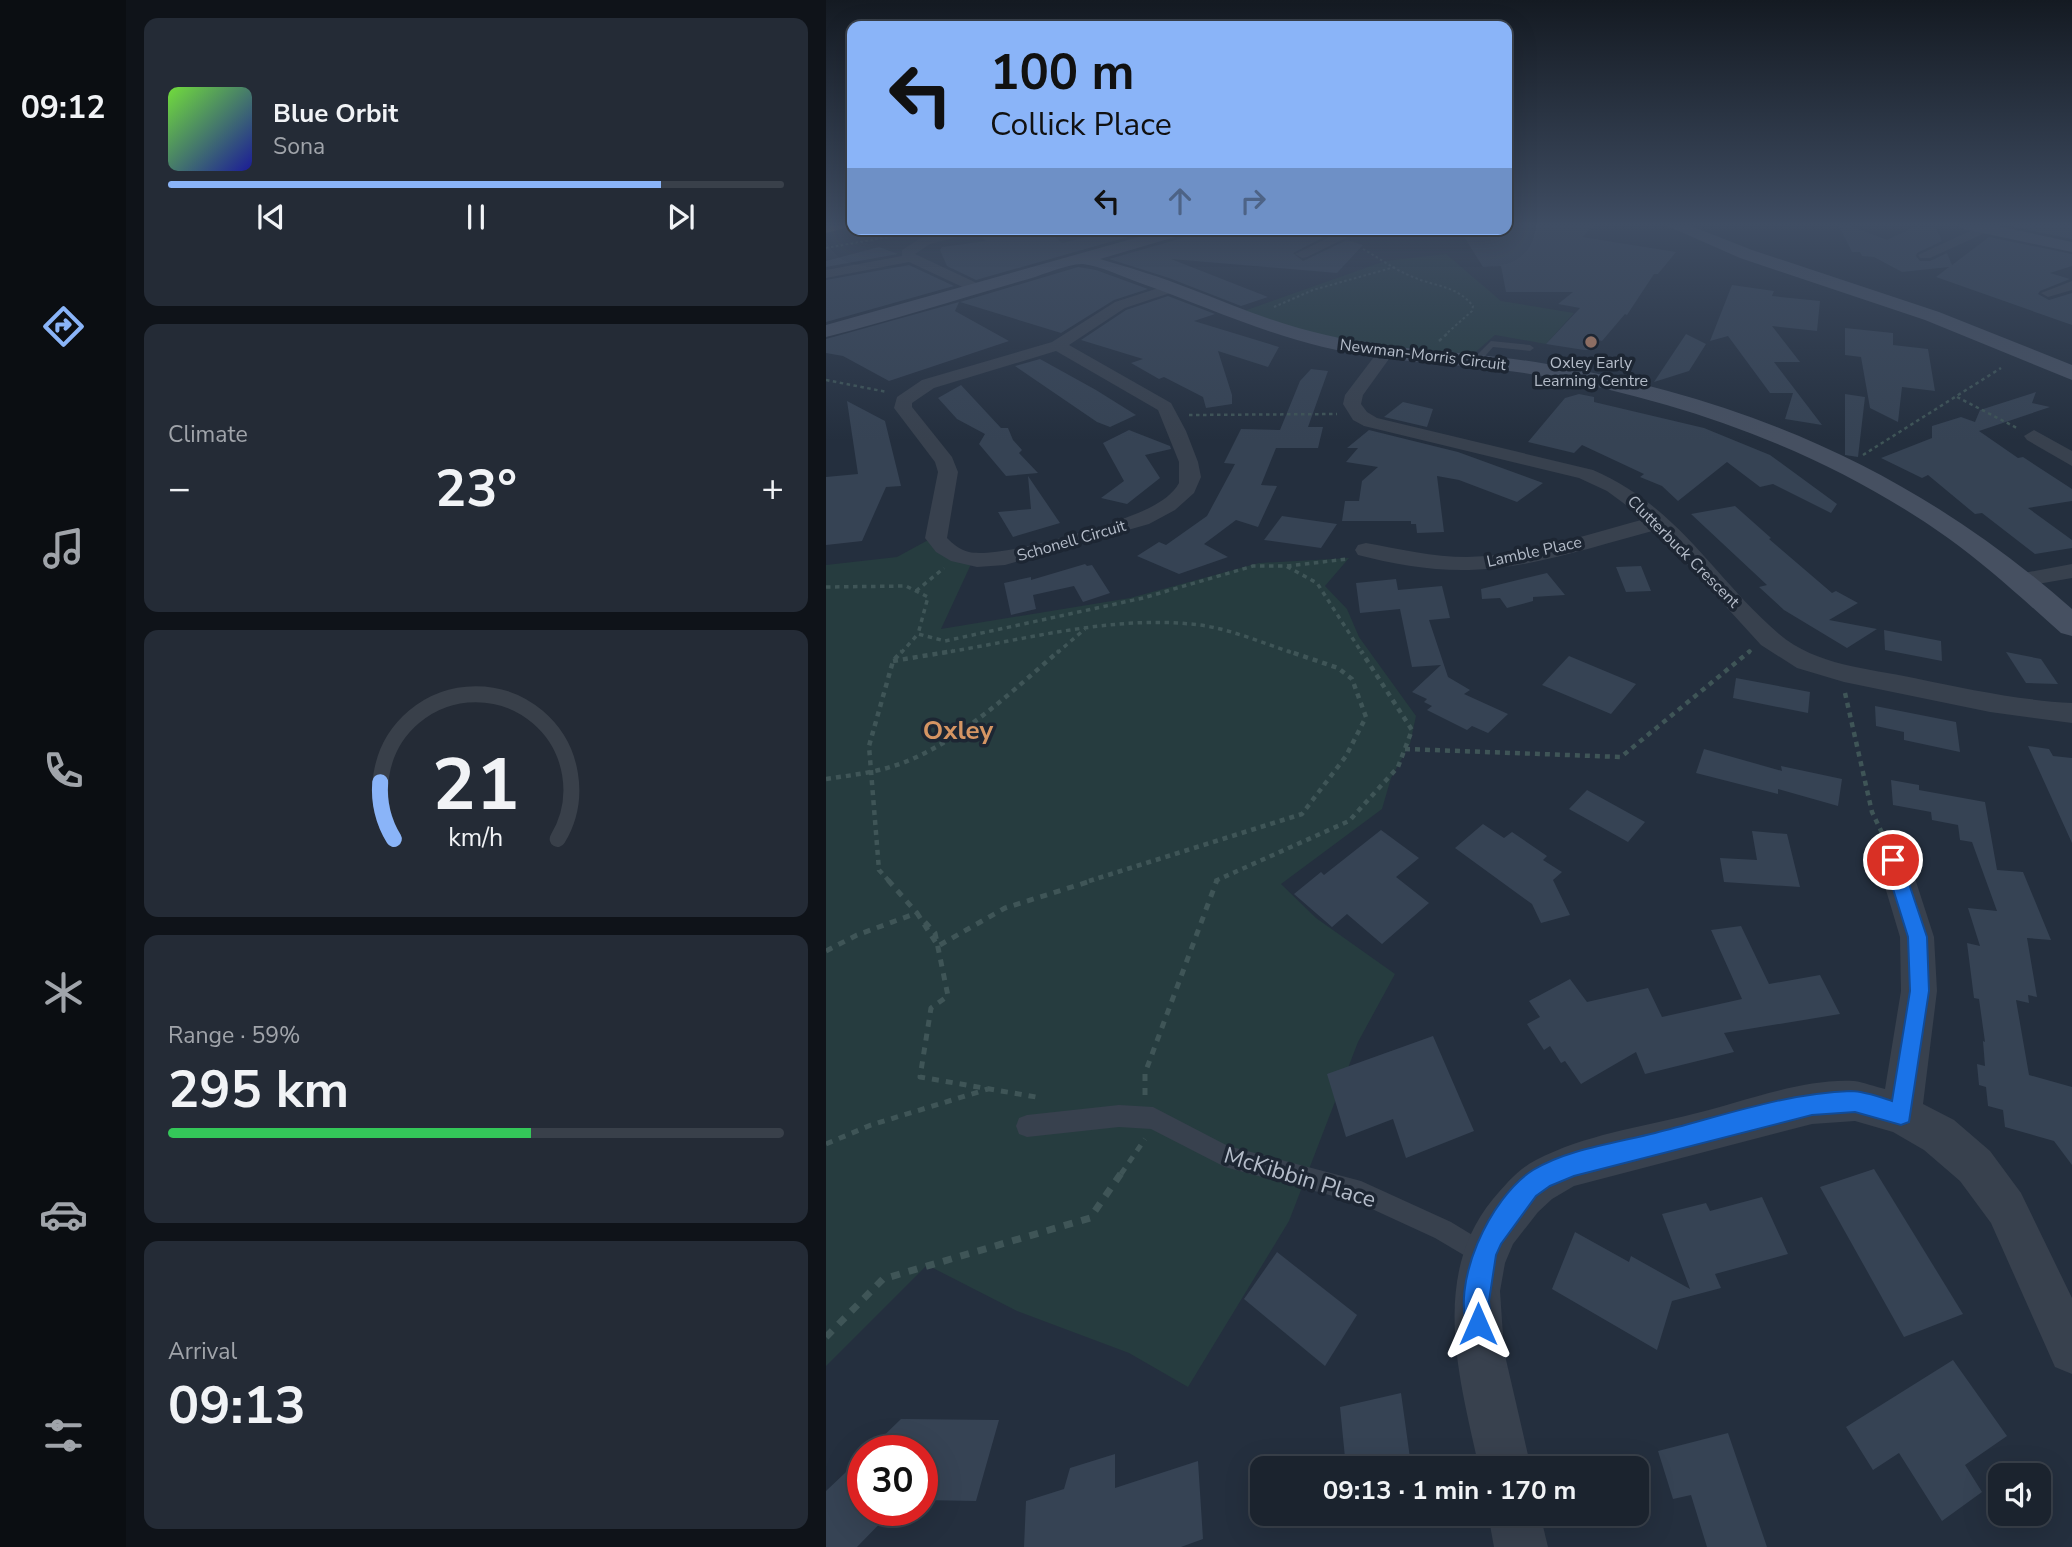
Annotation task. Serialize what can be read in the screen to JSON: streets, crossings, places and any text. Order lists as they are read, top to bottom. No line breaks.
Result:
{"streets":{"street":["Newman-Morris Circuit","Schonell Circuit","Lamble Place","Clutterbuck Crescent"],"lane":["McKibbin Place"]},"crossings":[["Lamble Place","Clutterbuck Crescent"]],"districts":["Oxley"],"places":["Oxley Early Learning Centre"],"page":{"tabs":"09:12","turn":["100 m","Collick Place"],"song":["Blue Orbit","Sona"],"tile":["Climate",["Range · 59%","295 km"],["Arrival","09:13"]],"heat":["−","23°","+"],"limit":"30","trip":"09:13 · 1 min · 170 m","gauge":["21","km/h"]}}
